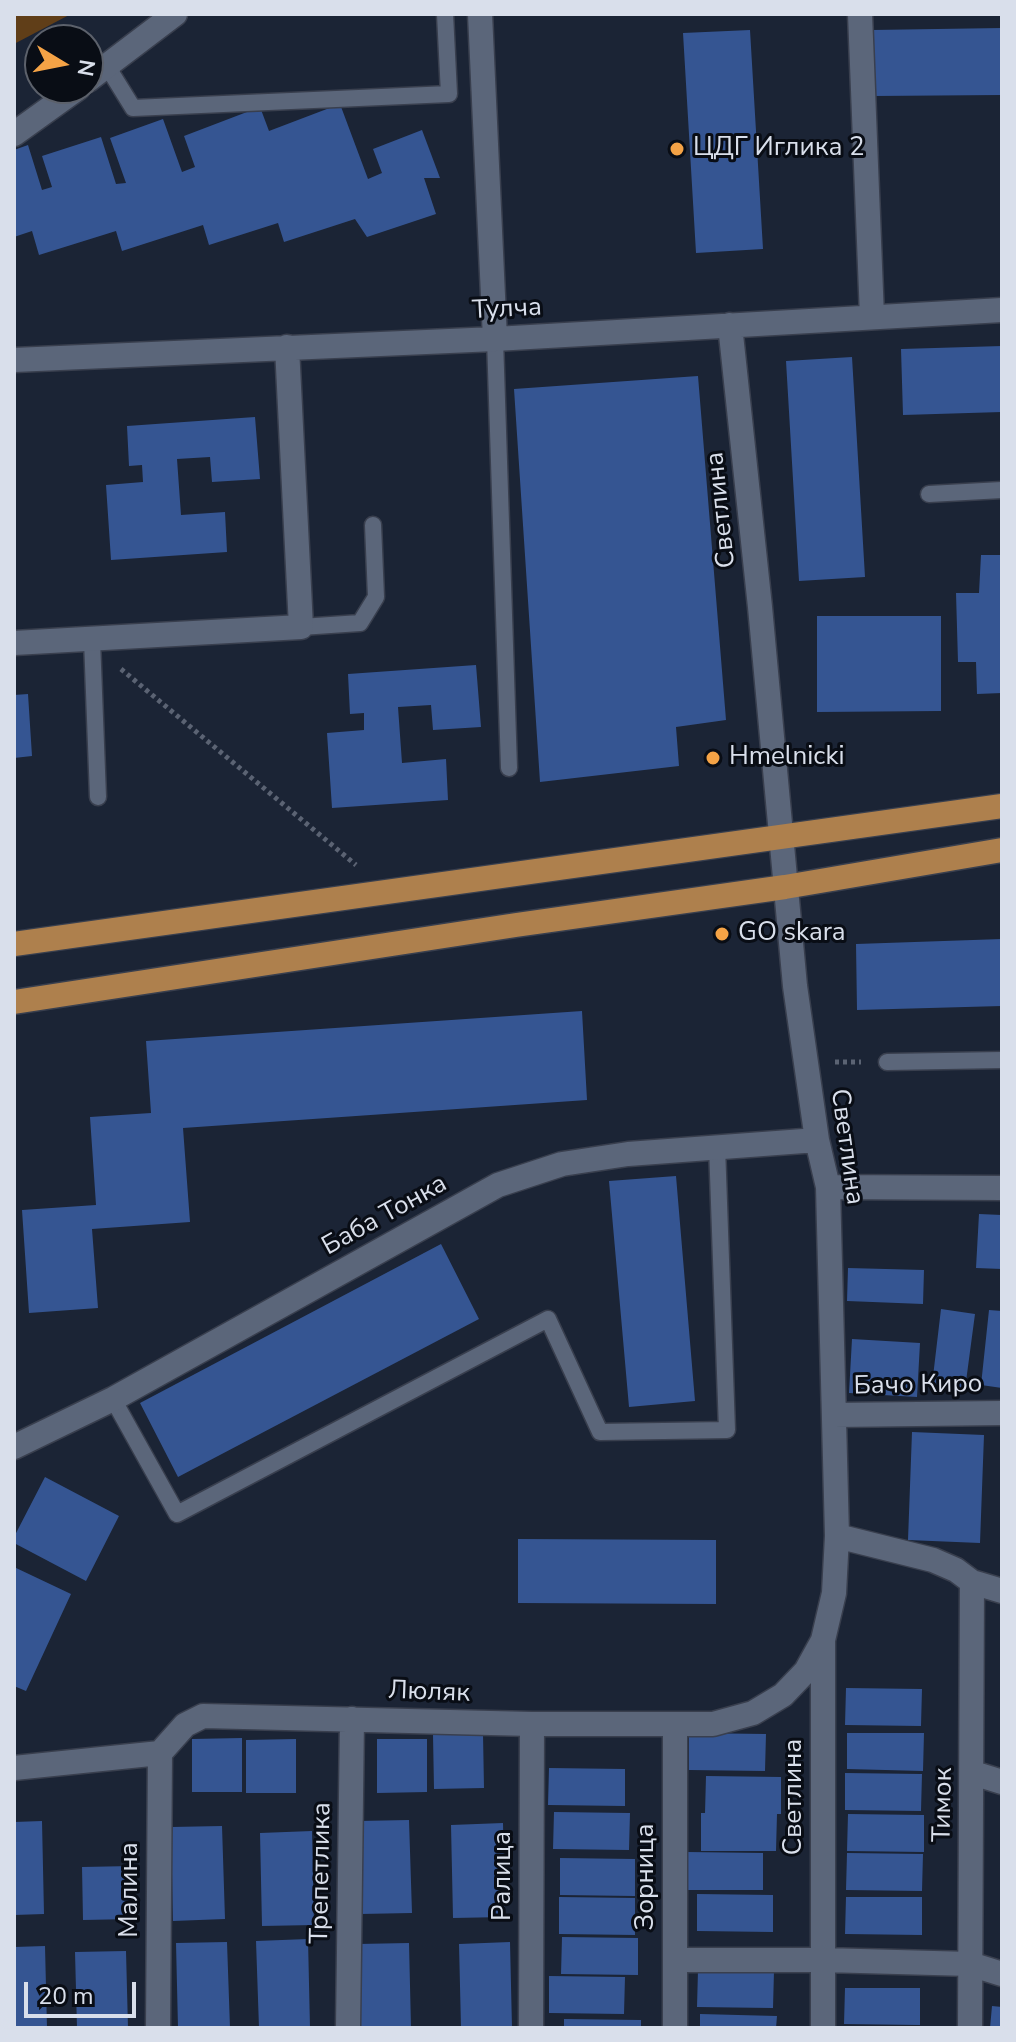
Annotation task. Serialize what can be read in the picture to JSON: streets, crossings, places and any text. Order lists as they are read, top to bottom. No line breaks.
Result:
{"streets":{"street":["Тулча","Светлина","Баба Тонка","Бачо Киро","Люляк","Тимок","Трепетлика","Ралица","Зорница","Малина"]},"crossings":[["Тулча","Светлина"],["Светлина","Баба Тонка"],["Светлина","Бачо Киро"],["Светлина","Люляк"],["Люляк","Трепетлика"],["Люляк","Ралица"],["Люляк","Зорница"],["Люляк","Малина"]],"places":["ЦДГ Иглика 2","Hmelnicki","GO skara"],"scale_bar":"20 m","north":"right"}
